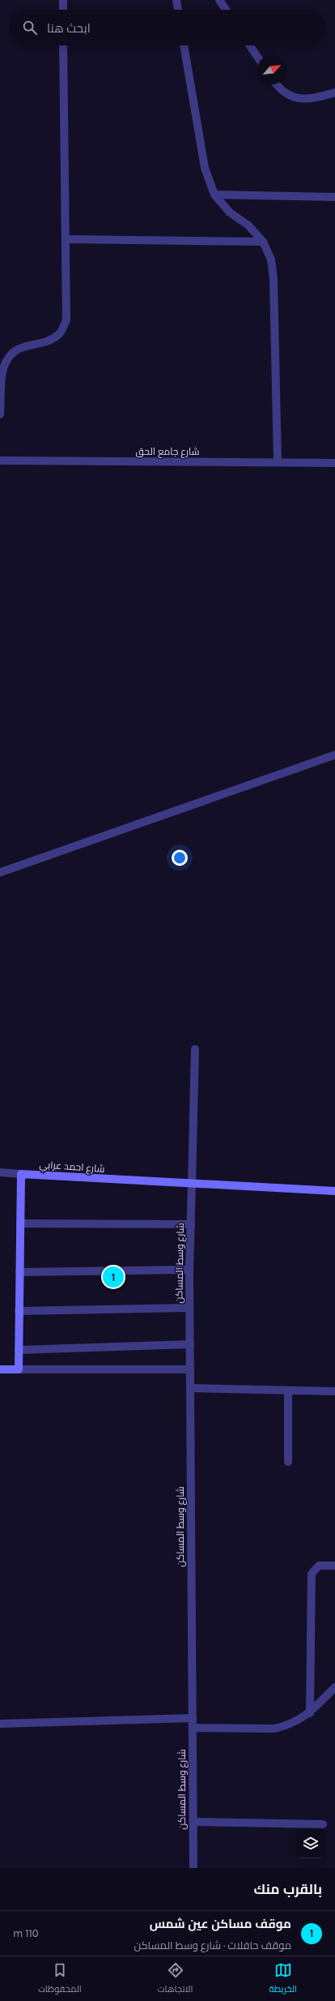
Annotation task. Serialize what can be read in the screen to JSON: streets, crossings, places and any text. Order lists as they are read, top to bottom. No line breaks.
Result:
{"streets":{"street":["شارع جامع الحق","شارع احمد عرابي","شارع وسط المساكن"]},"crossings":[["شارع احمد عرابي","شارع وسط المساكن"]],"north":"top right","page":{"search":"ابحث هنا","pins":"1","heading":"بالقرب منك","list":[{"mark":"1","name":"موقف مساكن عين شمس","note":"موقف حافلات · شارع وسط المساكن","value":"110 m"}],"nav":["الخريطة","الاتجاهات","المحفوظات"]}}
